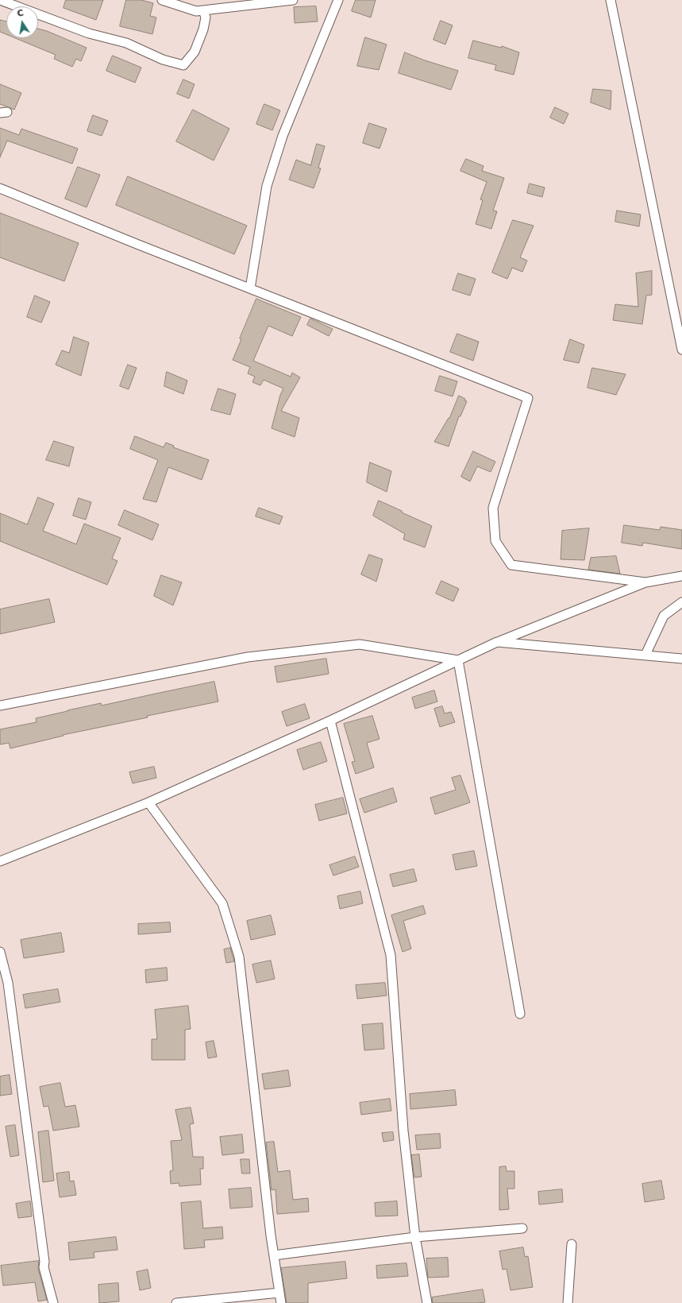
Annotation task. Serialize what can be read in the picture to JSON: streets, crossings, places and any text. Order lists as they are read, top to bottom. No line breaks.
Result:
{"north":"top"}
